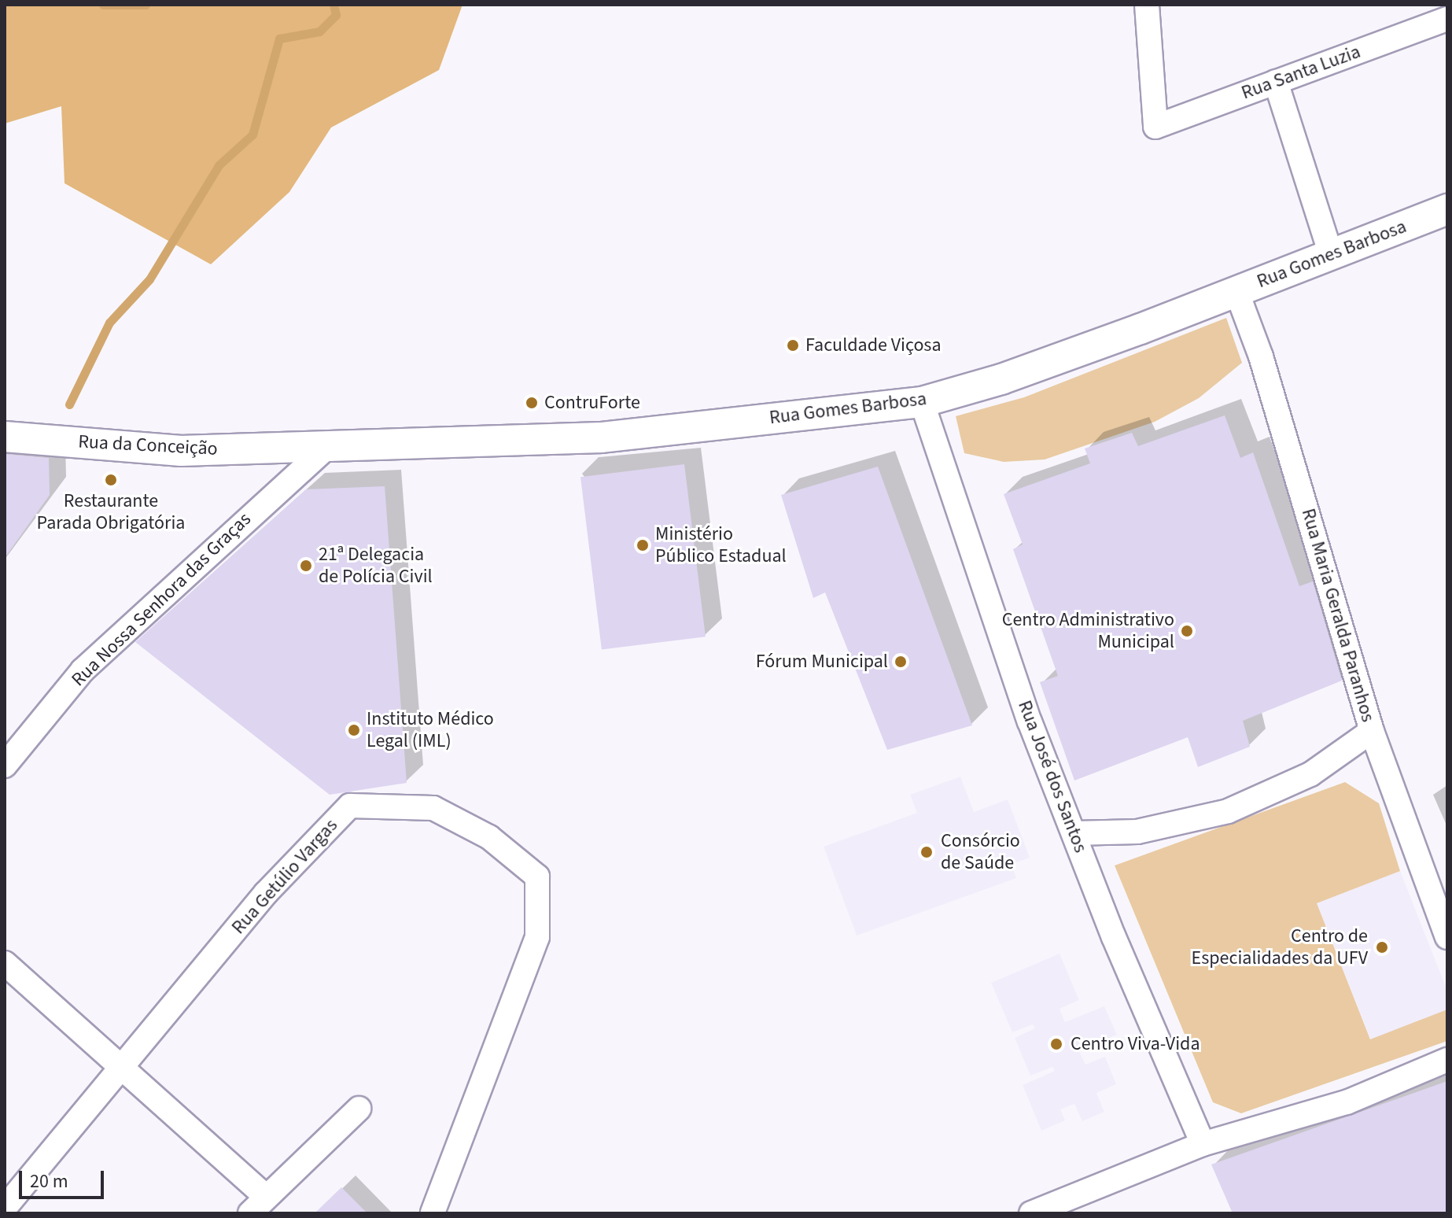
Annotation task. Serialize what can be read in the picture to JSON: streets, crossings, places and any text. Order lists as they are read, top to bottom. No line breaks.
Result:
{"streets":{"street":["Rua Santa Luzia","Rua Gomes Barbosa","Rua da Conceição","Rua Nossa Senhora das Graças","Rua Maria Geralda Paranhos","Rua José dos Santos","Rua Getúlio Vargas"]},"crossings":[["Rua Gomes Barbosa","Rua da Conceição"],["Rua Gomes Barbosa","Rua Nossa Senhora das Graças"],["Rua Gomes Barbosa","Rua Maria Geralda Paranhos"],["Rua Gomes Barbosa","Rua José dos Santos"],["Rua da Conceição","Rua Nossa Senhora das Graças"]],"places":["Faculdade Viçosa","ContruForte","Restaurante Parada Obrigatória","Ministério Público Estadual","21ª Delegacia de Polícia Civil","Centro Administrativo Municipal","Fórum Municipal","Instituto Médico Legal (IML)","Consórcio de Saúde","Centro de Especialidades da UFV","Centro Viva-Vida"],"scale_bar":"20 m"}
